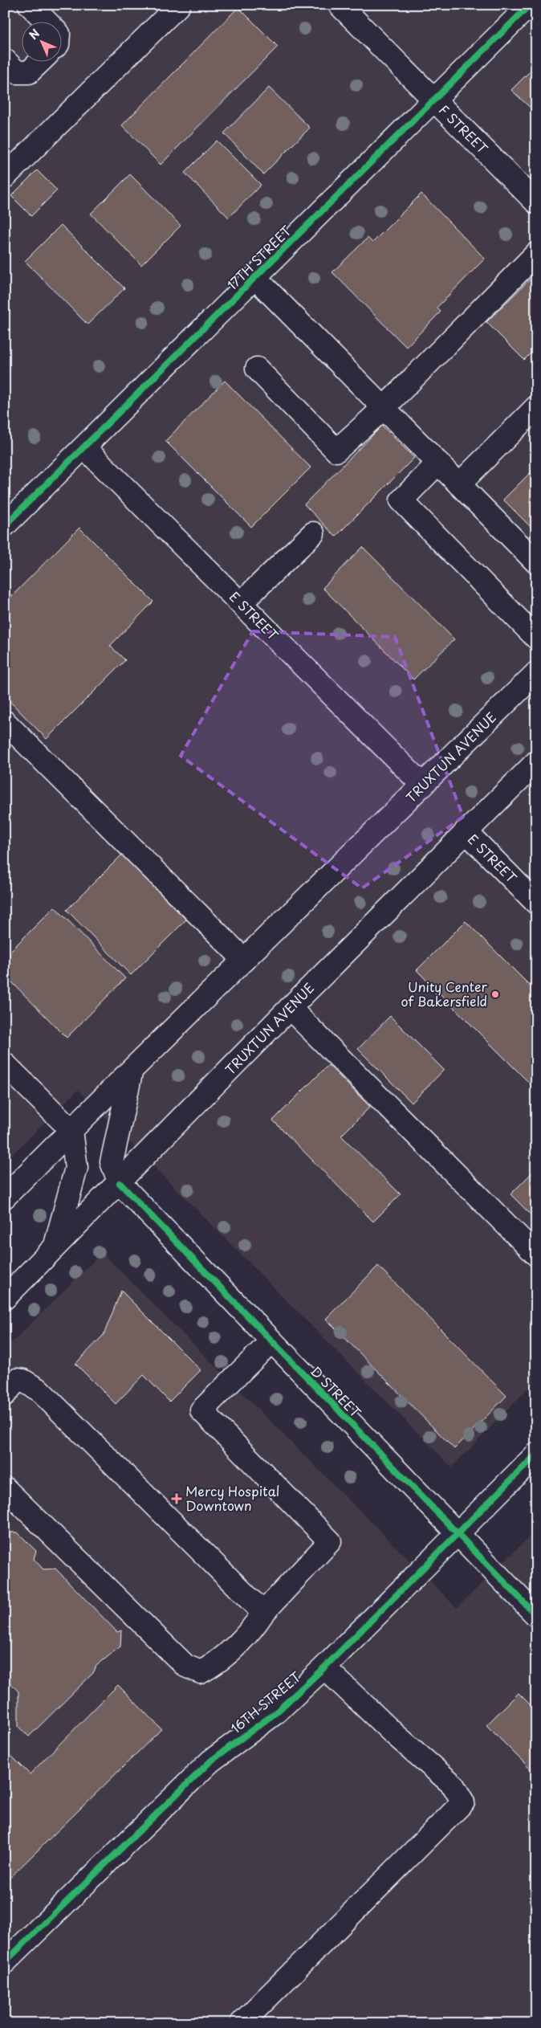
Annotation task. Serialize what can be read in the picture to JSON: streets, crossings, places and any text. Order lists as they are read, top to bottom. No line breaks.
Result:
{"streets":{"street":["F STREET","17TH STREET","E STREET","TRUXTUN AVENUE","D STREET","16TH STREET"]},"crossings":[["F STREET","17TH STREET"],["17TH STREET","E STREET"],["E STREET","TRUXTUN AVENUE"],["TRUXTUN AVENUE","D STREET"],["D STREET","16TH STREET"]],"places":{"other":["Unity Center of Bakersfield"],"health":["Mercy Hospital Downtown"]},"north":"top left"}
